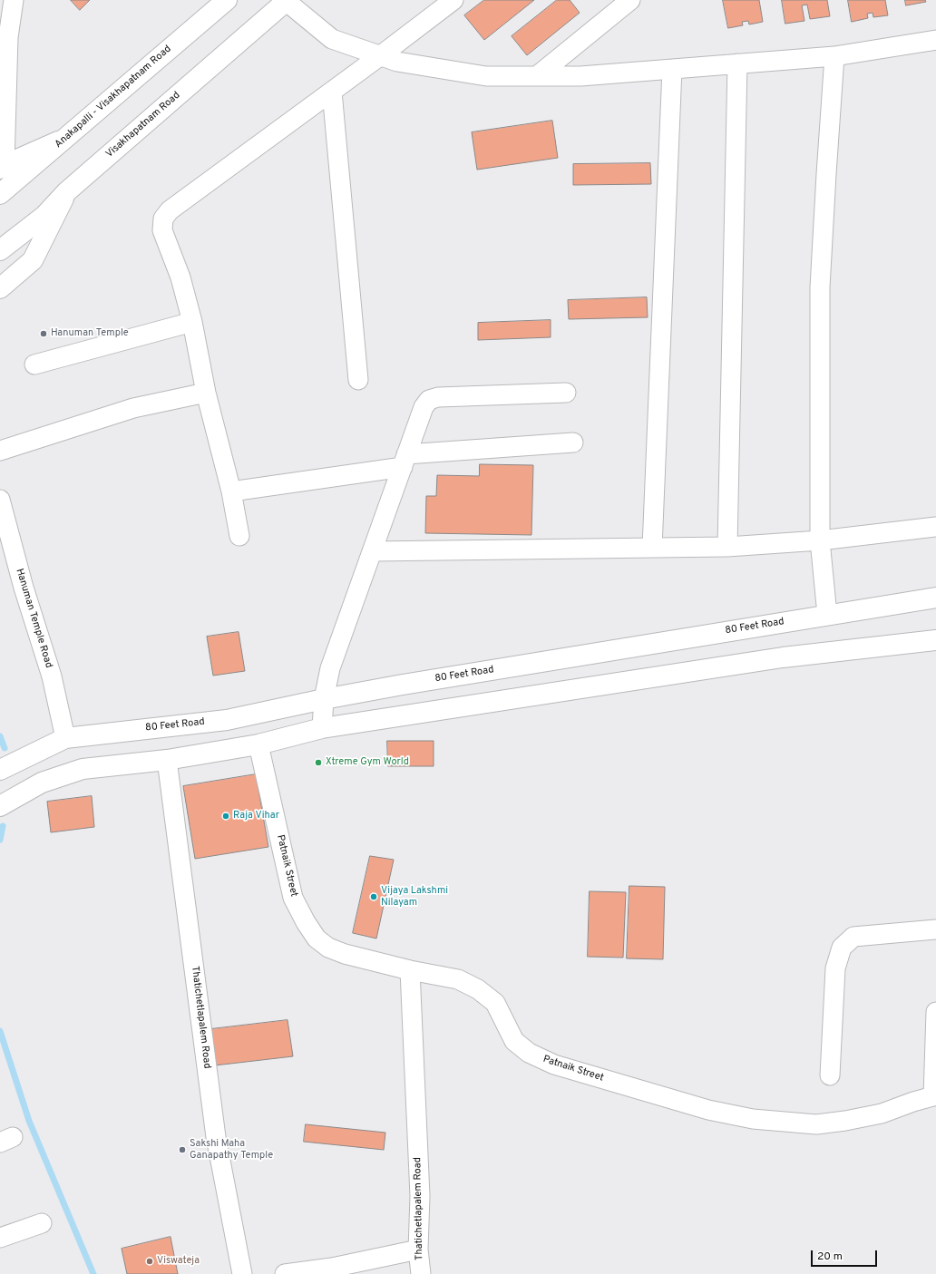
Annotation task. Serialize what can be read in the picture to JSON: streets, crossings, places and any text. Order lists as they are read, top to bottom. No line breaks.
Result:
{"streets":{"street":["Anakapalli - Visakhapatnam Road","Visakhapatnam Road","Hanuman Temple Road","80 Feet Road","Patnaik Street","Thatichetlapalem Road"]},"crossings":[["Hanuman Temple Road","80 Feet Road"],["Patnaik Street","Thatichetlapalem Road"]],"places":["Hanuman Temple","Xtreme Gym World","Raja Vihar","Vijaya Lakshmi Nilayam","Sakshi Maha Ganapathy Temple","Viswateja"],"scale_bar":"20 m"}
